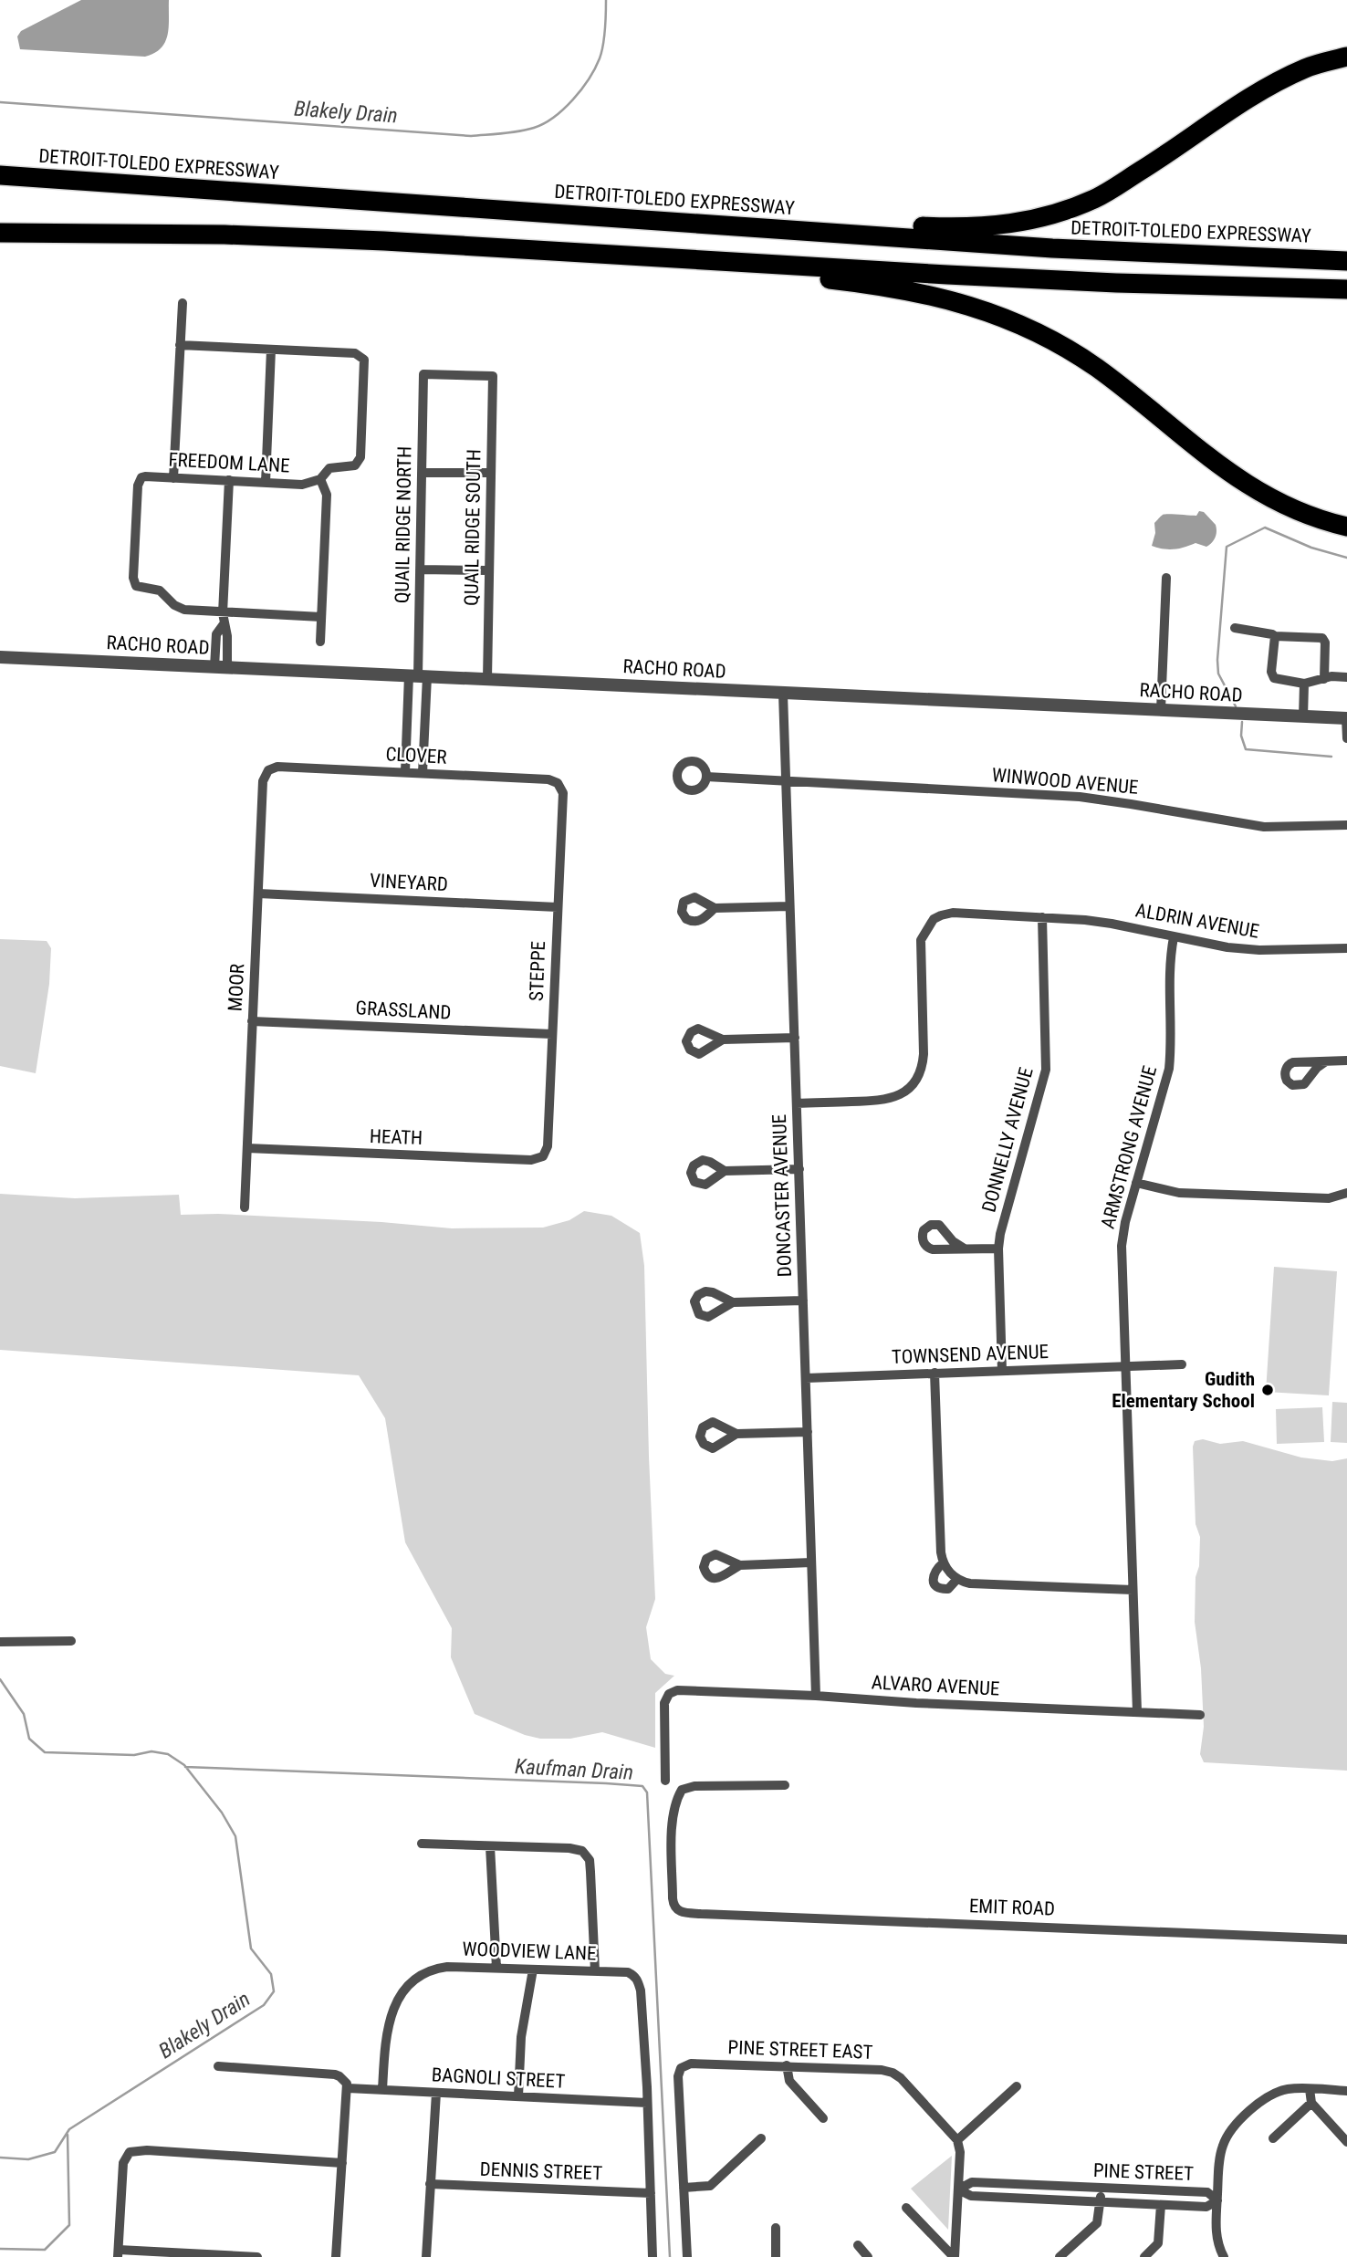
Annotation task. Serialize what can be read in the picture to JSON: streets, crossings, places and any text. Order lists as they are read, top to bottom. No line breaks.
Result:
{"streets":{"highway":["DETROIT-TOLEDO EXPRESSWAY"],"street":["FREEDOM LANE","QUAIL RIDGE NORTH","QUAIL RIDGE SOUTH","RACHO ROAD","CLOVER","WINWOOD AVENUE","VINEYARD","ALDRIN AVENUE","STEPPE","MOOR","GRASSLAND","HEATH","DONNELLY AVENUE","ARMSTRONG AVENUE","DONCASTER AVENUE","TOWNSEND AVENUE","ALVARO AVENUE","EMIT ROAD","WOODVIEW LANE","PINE STREET EAST","BAGNOLI STREET","DENNIS STREET","PINE STREET"]},"crossings":[["QUAIL RIDGE NORTH","QUAIL RIDGE SOUTH"],["QUAIL RIDGE NORTH","RACHO ROAD"],["QUAIL RIDGE SOUTH","RACHO ROAD"],["RACHO ROAD","DONCASTER AVENUE"],["CLOVER","STEPPE"],["CLOVER","MOOR"],["WINWOOD AVENUE","DONCASTER AVENUE"],["VINEYARD","STEPPE"],["VINEYARD","MOOR"],["ALDRIN AVENUE","DONNELLY AVENUE"],["ALDRIN AVENUE","ARMSTRONG AVENUE"],["ALDRIN AVENUE","DONCASTER AVENUE"],["STEPPE","GRASSLAND"],["STEPPE","HEATH"],["MOOR","GRASSLAND"],["MOOR","HEATH"],["DONNELLY AVENUE","TOWNSEND AVENUE"],["ARMSTRONG AVENUE","TOWNSEND AVENUE"],["ARMSTRONG AVENUE","ALVARO AVENUE"],["DONCASTER AVENUE","TOWNSEND AVENUE"],["DONCASTER AVENUE","ALVARO AVENUE"],["WOODVIEW LANE","BAGNOLI STREET"],["WOODVIEW LANE","DENNIS STREET"]],"water":["Blakely Drain","Kaufman Drain"],"places":["Gudith Elementary School"]}
